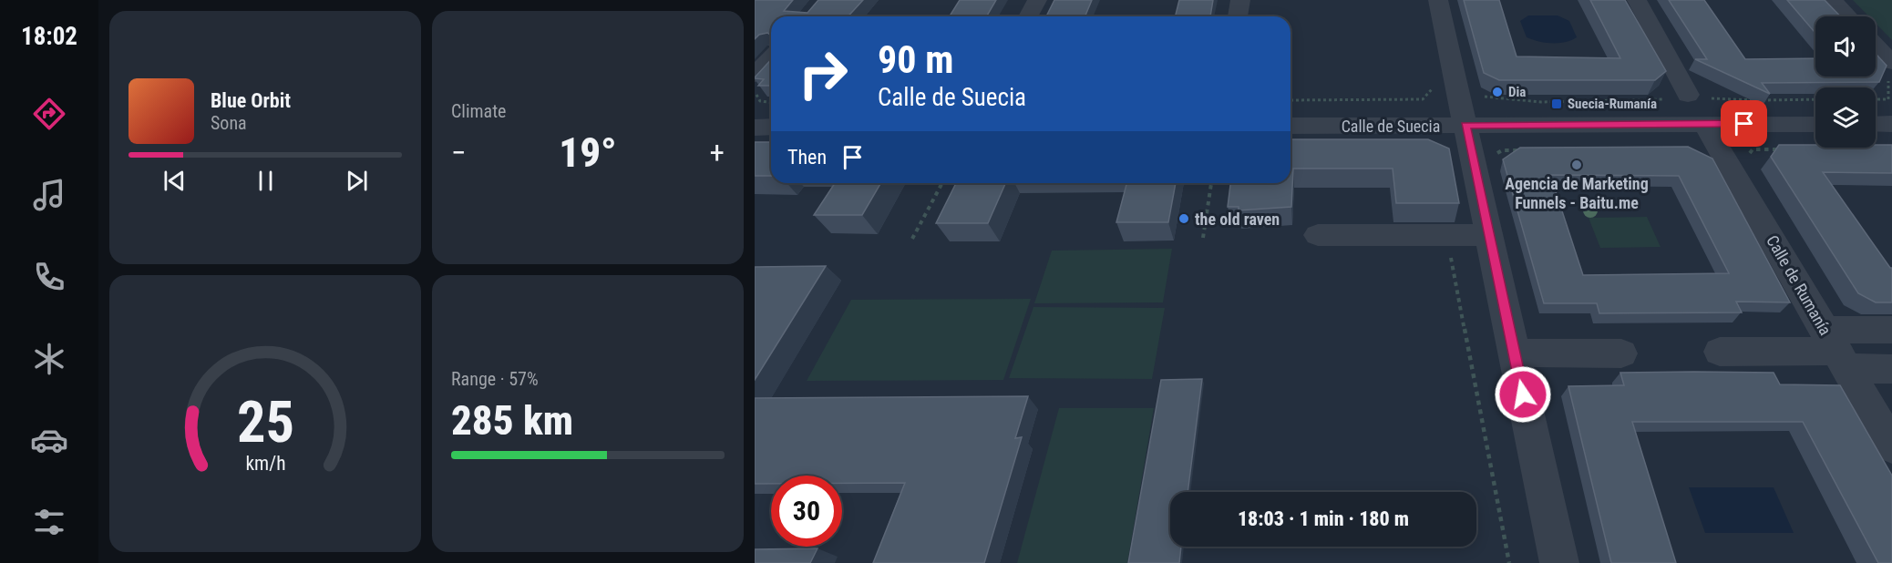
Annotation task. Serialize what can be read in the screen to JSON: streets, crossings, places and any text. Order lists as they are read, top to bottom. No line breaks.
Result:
{"streets":{"street":["Calle de Suecia","Calle de Rumanía"]},"crossings":[["Calle de Suecia","Calle de Rumanía"]],"places":{"other":["Dia","Agencia de Marketing Funnels - Baitu.me","the old raven"],"transit":["Suecia-Rumanía"]},"page":{"tabs":"18:02","tile":["Climate",["Range · 57%","285 km"]],"turn":["90 m","Calle de Suecia"],"song":["Blue Orbit","Sona"],"heat":["−","19°","+"],"then":"Then","limit":"30","trip":"18:03 · 1 min · 180 m","gauge":["25","km/h"]}}
